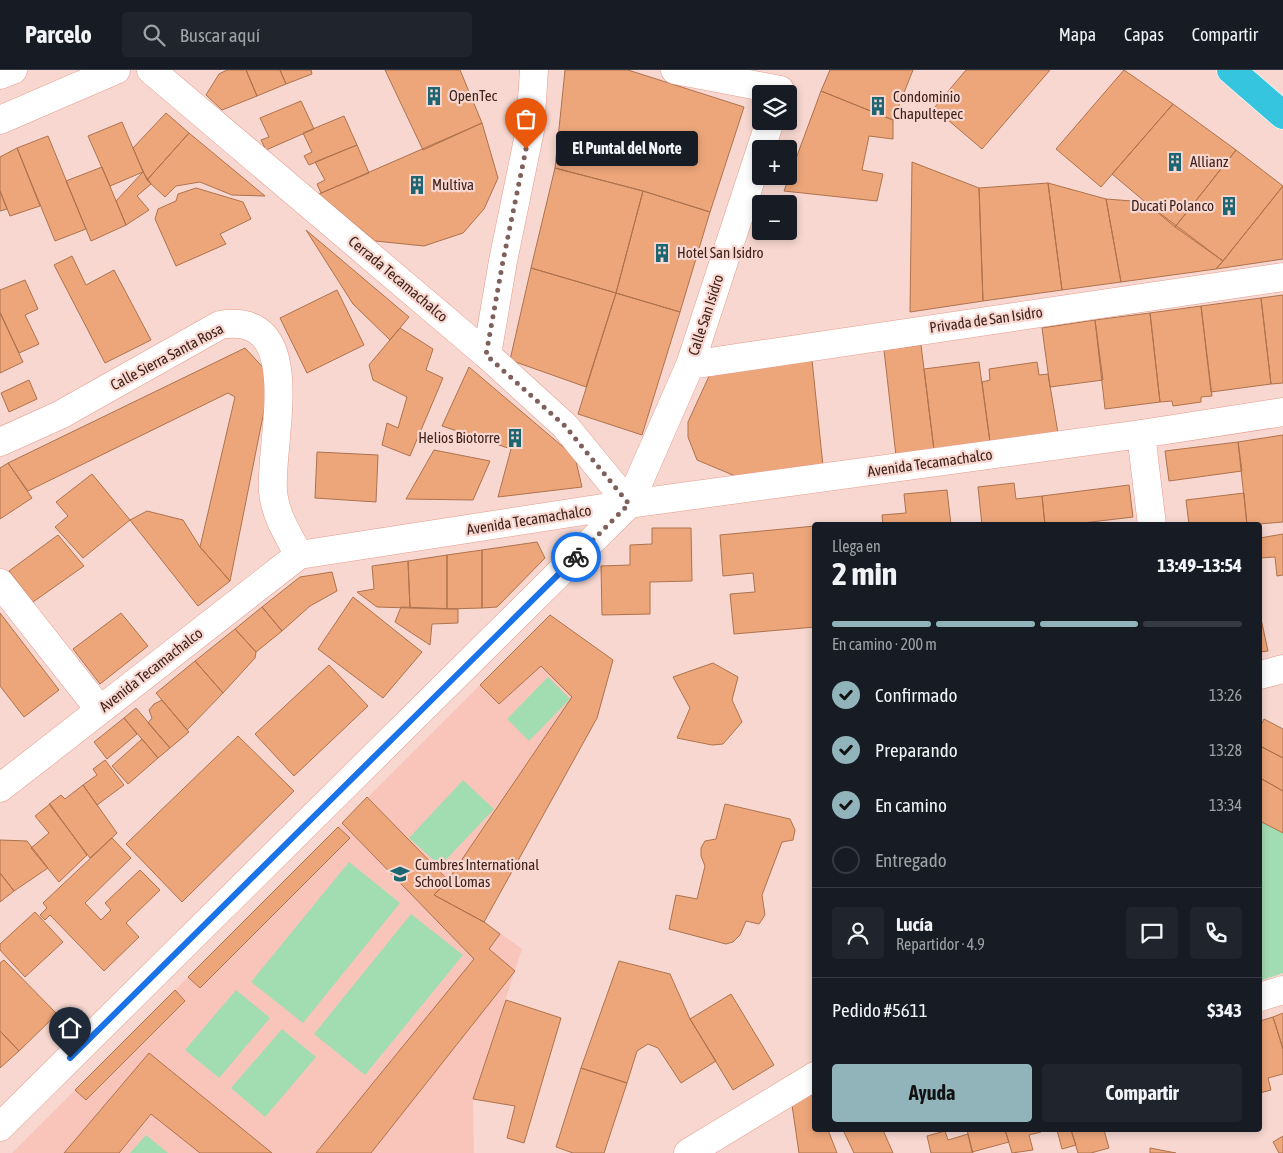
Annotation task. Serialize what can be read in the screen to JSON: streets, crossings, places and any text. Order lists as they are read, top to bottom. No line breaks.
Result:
{"streets":{"street":["Cerrada Tecamachalco","Calle San Isidro","Privada de San Isidro","Calle Sierra Santa Rosa","Avenida Tecamachalco"]},"crossings":[["Cerrada Tecamachalco","Calle San Isidro"],["Cerrada Tecamachalco","Avenida Tecamachalco"],["Calle San Isidro","Privada de San Isidro"],["Calle San Isidro","Avenida Tecamachalco"],["Calle Sierra Santa Rosa","Avenida Tecamachalco"]],"places":{"building":["OpenTec","Condominio Chapultepec","Allianz","Multiva","Ducati Polanco","Hotel San Isidro","Helios Biotorre"],"other":["El Puntal del Norte"],"school or university":["Cumbres International School Lomas"]},"page":{"header":"Parcelo","search":"Buscar aquí","nav":["Mapa","Capas","Compartir"],"map_buttons":["+","−"],"bubble":"El Puntal del Norte","heading":["2 min","Llega en","13:49–13:54"],"panel":["Lucía","Repartidor · 4.9","Pedido #5611","$343"],"bar":"En camino · 200 m","list":[["Confirmado","13:26"],["Preparando","13:28"],["En camino","13:34"],"Entregado"],"buttons":["Ayuda","Compartir"]}}
